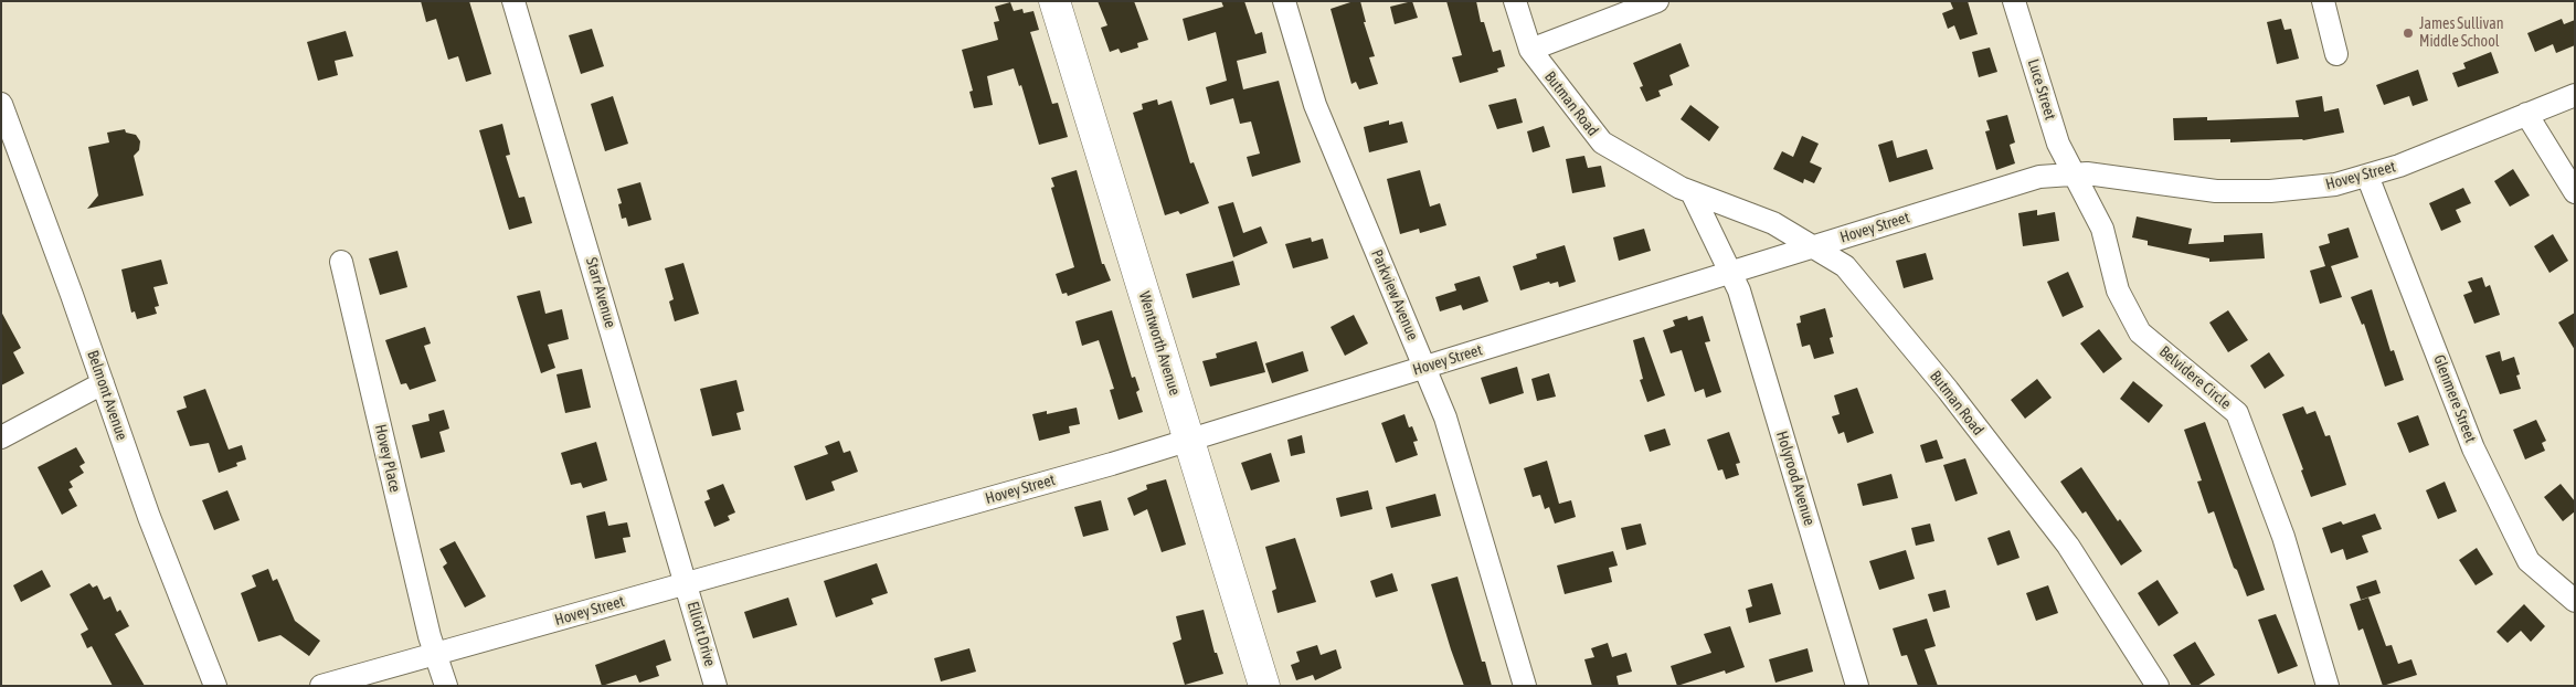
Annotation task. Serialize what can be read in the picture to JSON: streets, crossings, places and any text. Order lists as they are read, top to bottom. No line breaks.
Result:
{"streets":{"street":["Luce Street","Butman Road","Hovey Street","Starr Avenue","Parkview Avenue","Wentworth Avenue","Belvidere Circle","Belmont Avenue","Glenmere Street","Hovey Place","Holyrood Avenue","Elliott Drive"]},"crossings":[["Luce Street","Hovey Street"],["Luce Street","Belvidere Circle"],["Butman Road","Hovey Street"],["Hovey Street","Starr Avenue"],["Hovey Street","Parkview Avenue"],["Hovey Street","Wentworth Avenue"],["Hovey Street","Belvidere Circle"],["Hovey Street","Glenmere Street"],["Hovey Street","Hovey Place"],["Hovey Street","Holyrood Avenue"],["Hovey Street","Elliott Drive"],["Starr Avenue","Elliott Drive"]],"places":["James Sullivan Middle School"]}
